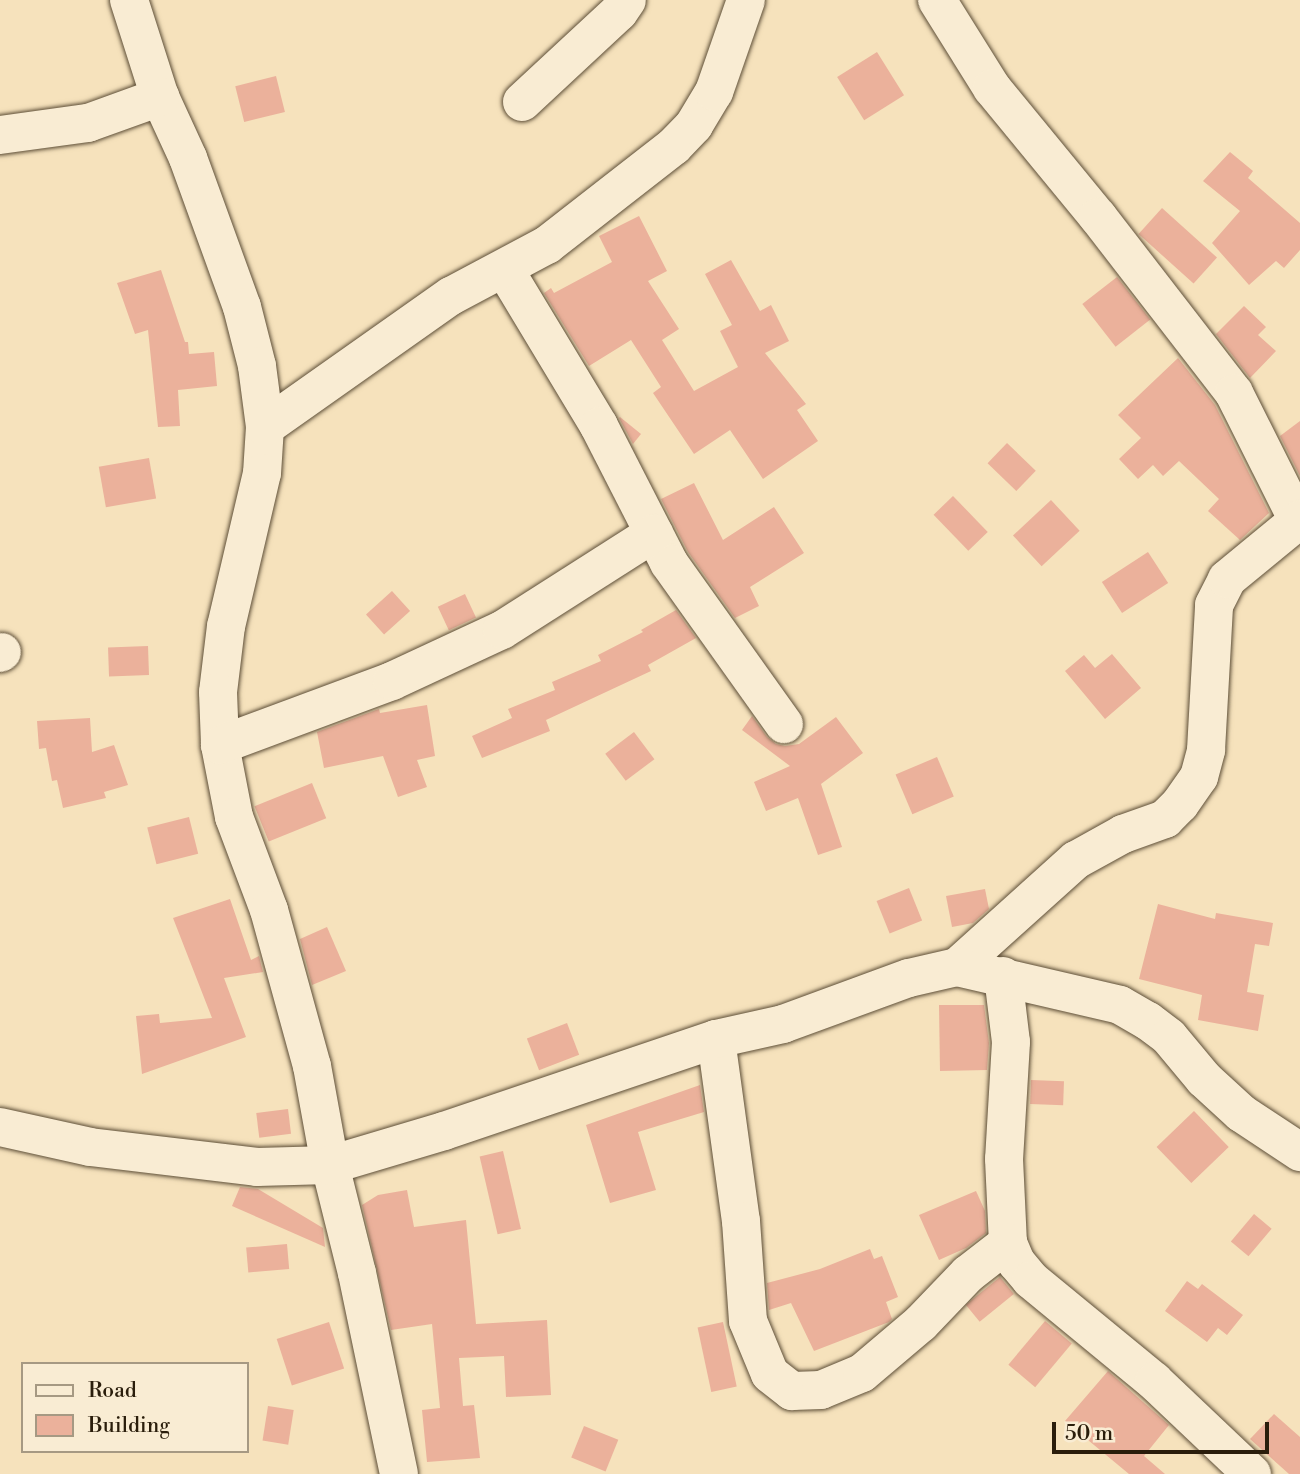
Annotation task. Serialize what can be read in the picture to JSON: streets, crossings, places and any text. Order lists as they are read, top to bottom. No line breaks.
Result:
{"legend":["Road","Building"],"scale_bar":"50 m"}
